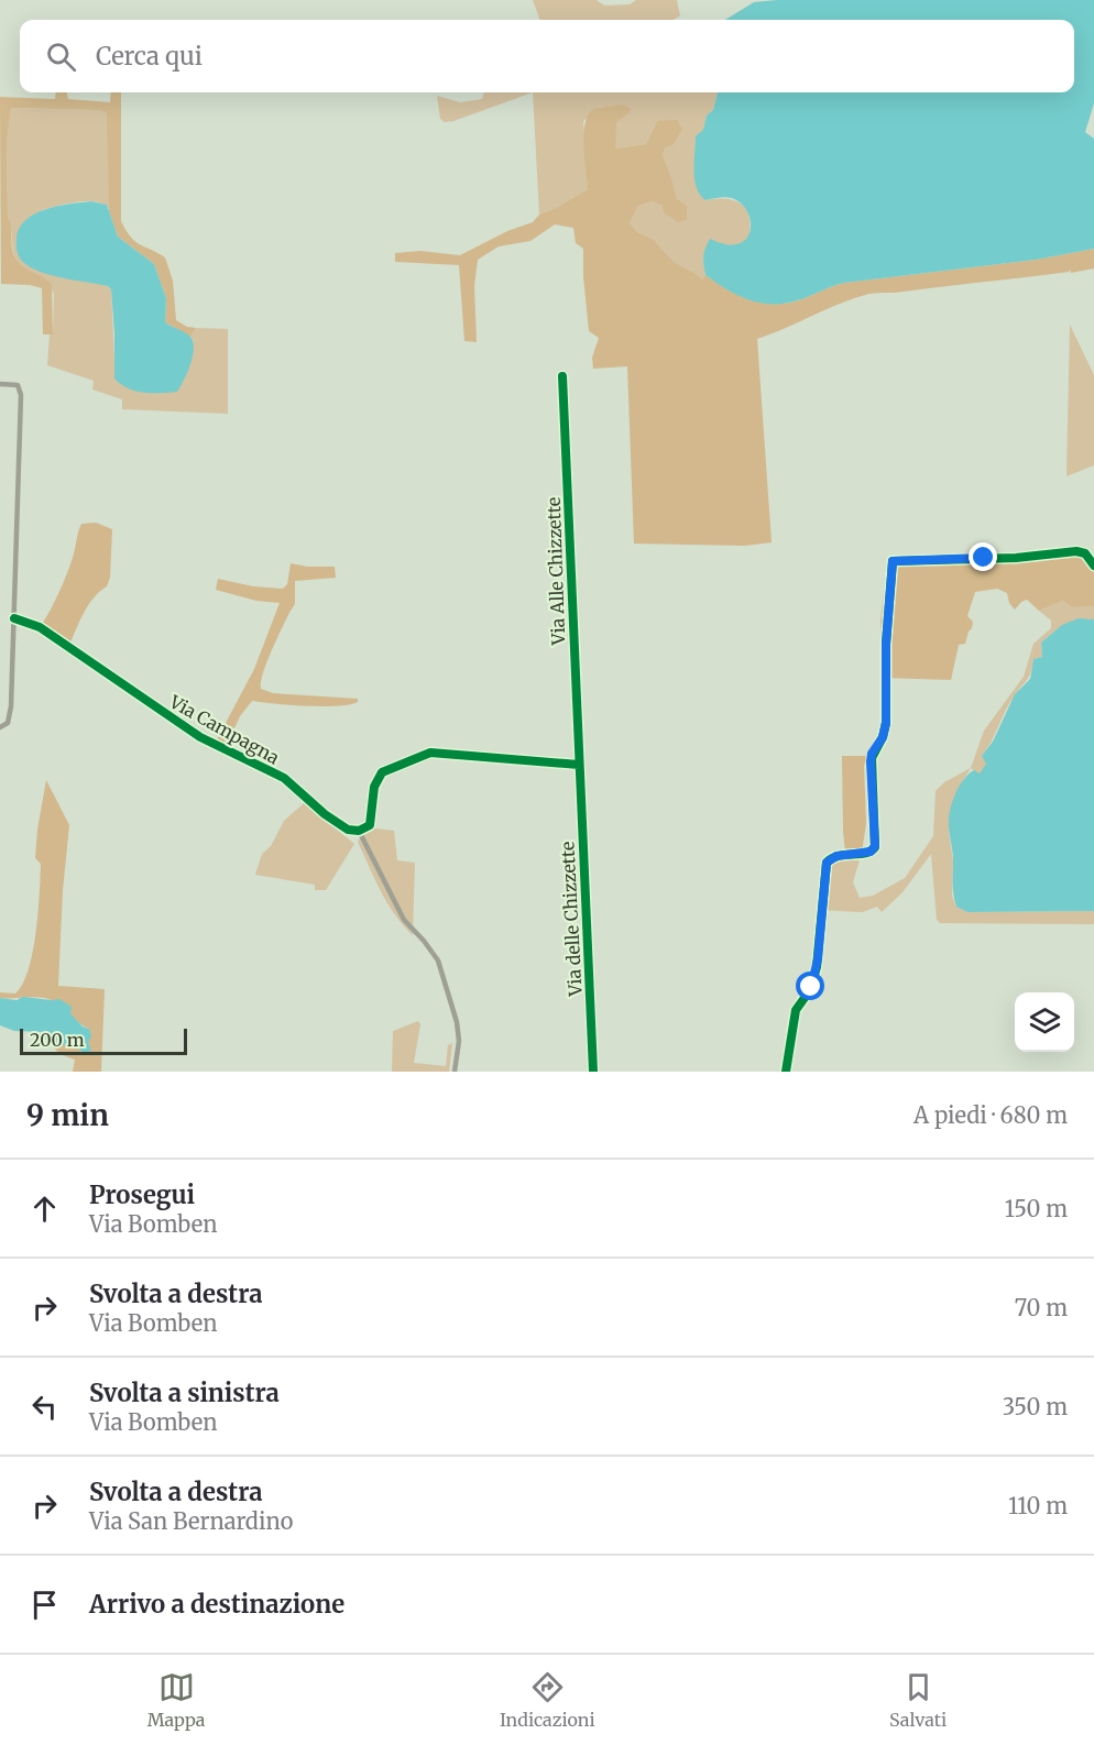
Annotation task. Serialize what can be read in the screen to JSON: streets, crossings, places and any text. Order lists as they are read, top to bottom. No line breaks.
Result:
{"streets":{"street":["Via Alle Chizzette","Via Campagna","Via delle Chizzette"]},"crossings":[["Via Alle Chizzette","Via delle Chizzette"]],"scale_bar":"200 m","page":{"search":"Cerca qui","scale":"200 m","heading":["9 min","A piedi · 680 m"],"list":[["Prosegui","Via Bomben","150 m"],["Svolta a destra","Via Bomben","70 m"],["Svolta a sinistra","Via Bomben","350 m"],["Svolta a destra","Via San Bernardino","110 m"],"Arrivo a destinazione"],"nav":["Mappa","Indicazioni","Salvati"]}}
